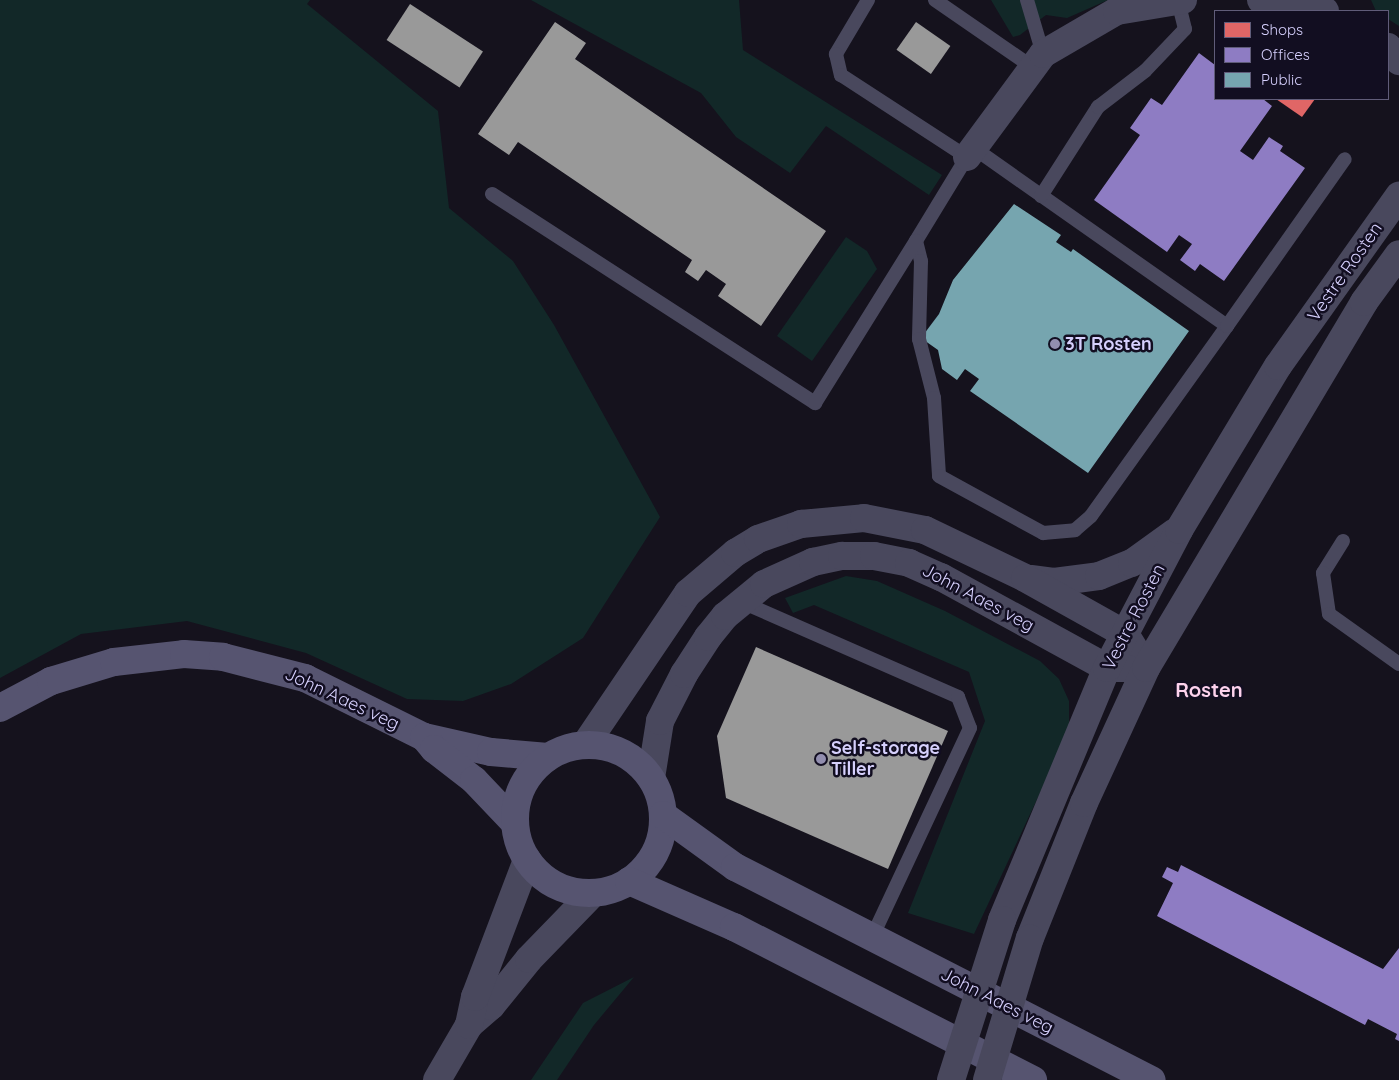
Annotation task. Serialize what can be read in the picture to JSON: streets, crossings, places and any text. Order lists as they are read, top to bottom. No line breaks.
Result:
{"streets":{"main road":["John Aaes veg"],"street":["Vestre Rosten"]},"crossings":[["Vestre Rosten","John Aaes veg"]],"districts":["Rosten"],"places":["3T Rosten","Self-storage Tiller"],"legend":["Shops","Offices","Public"]}
